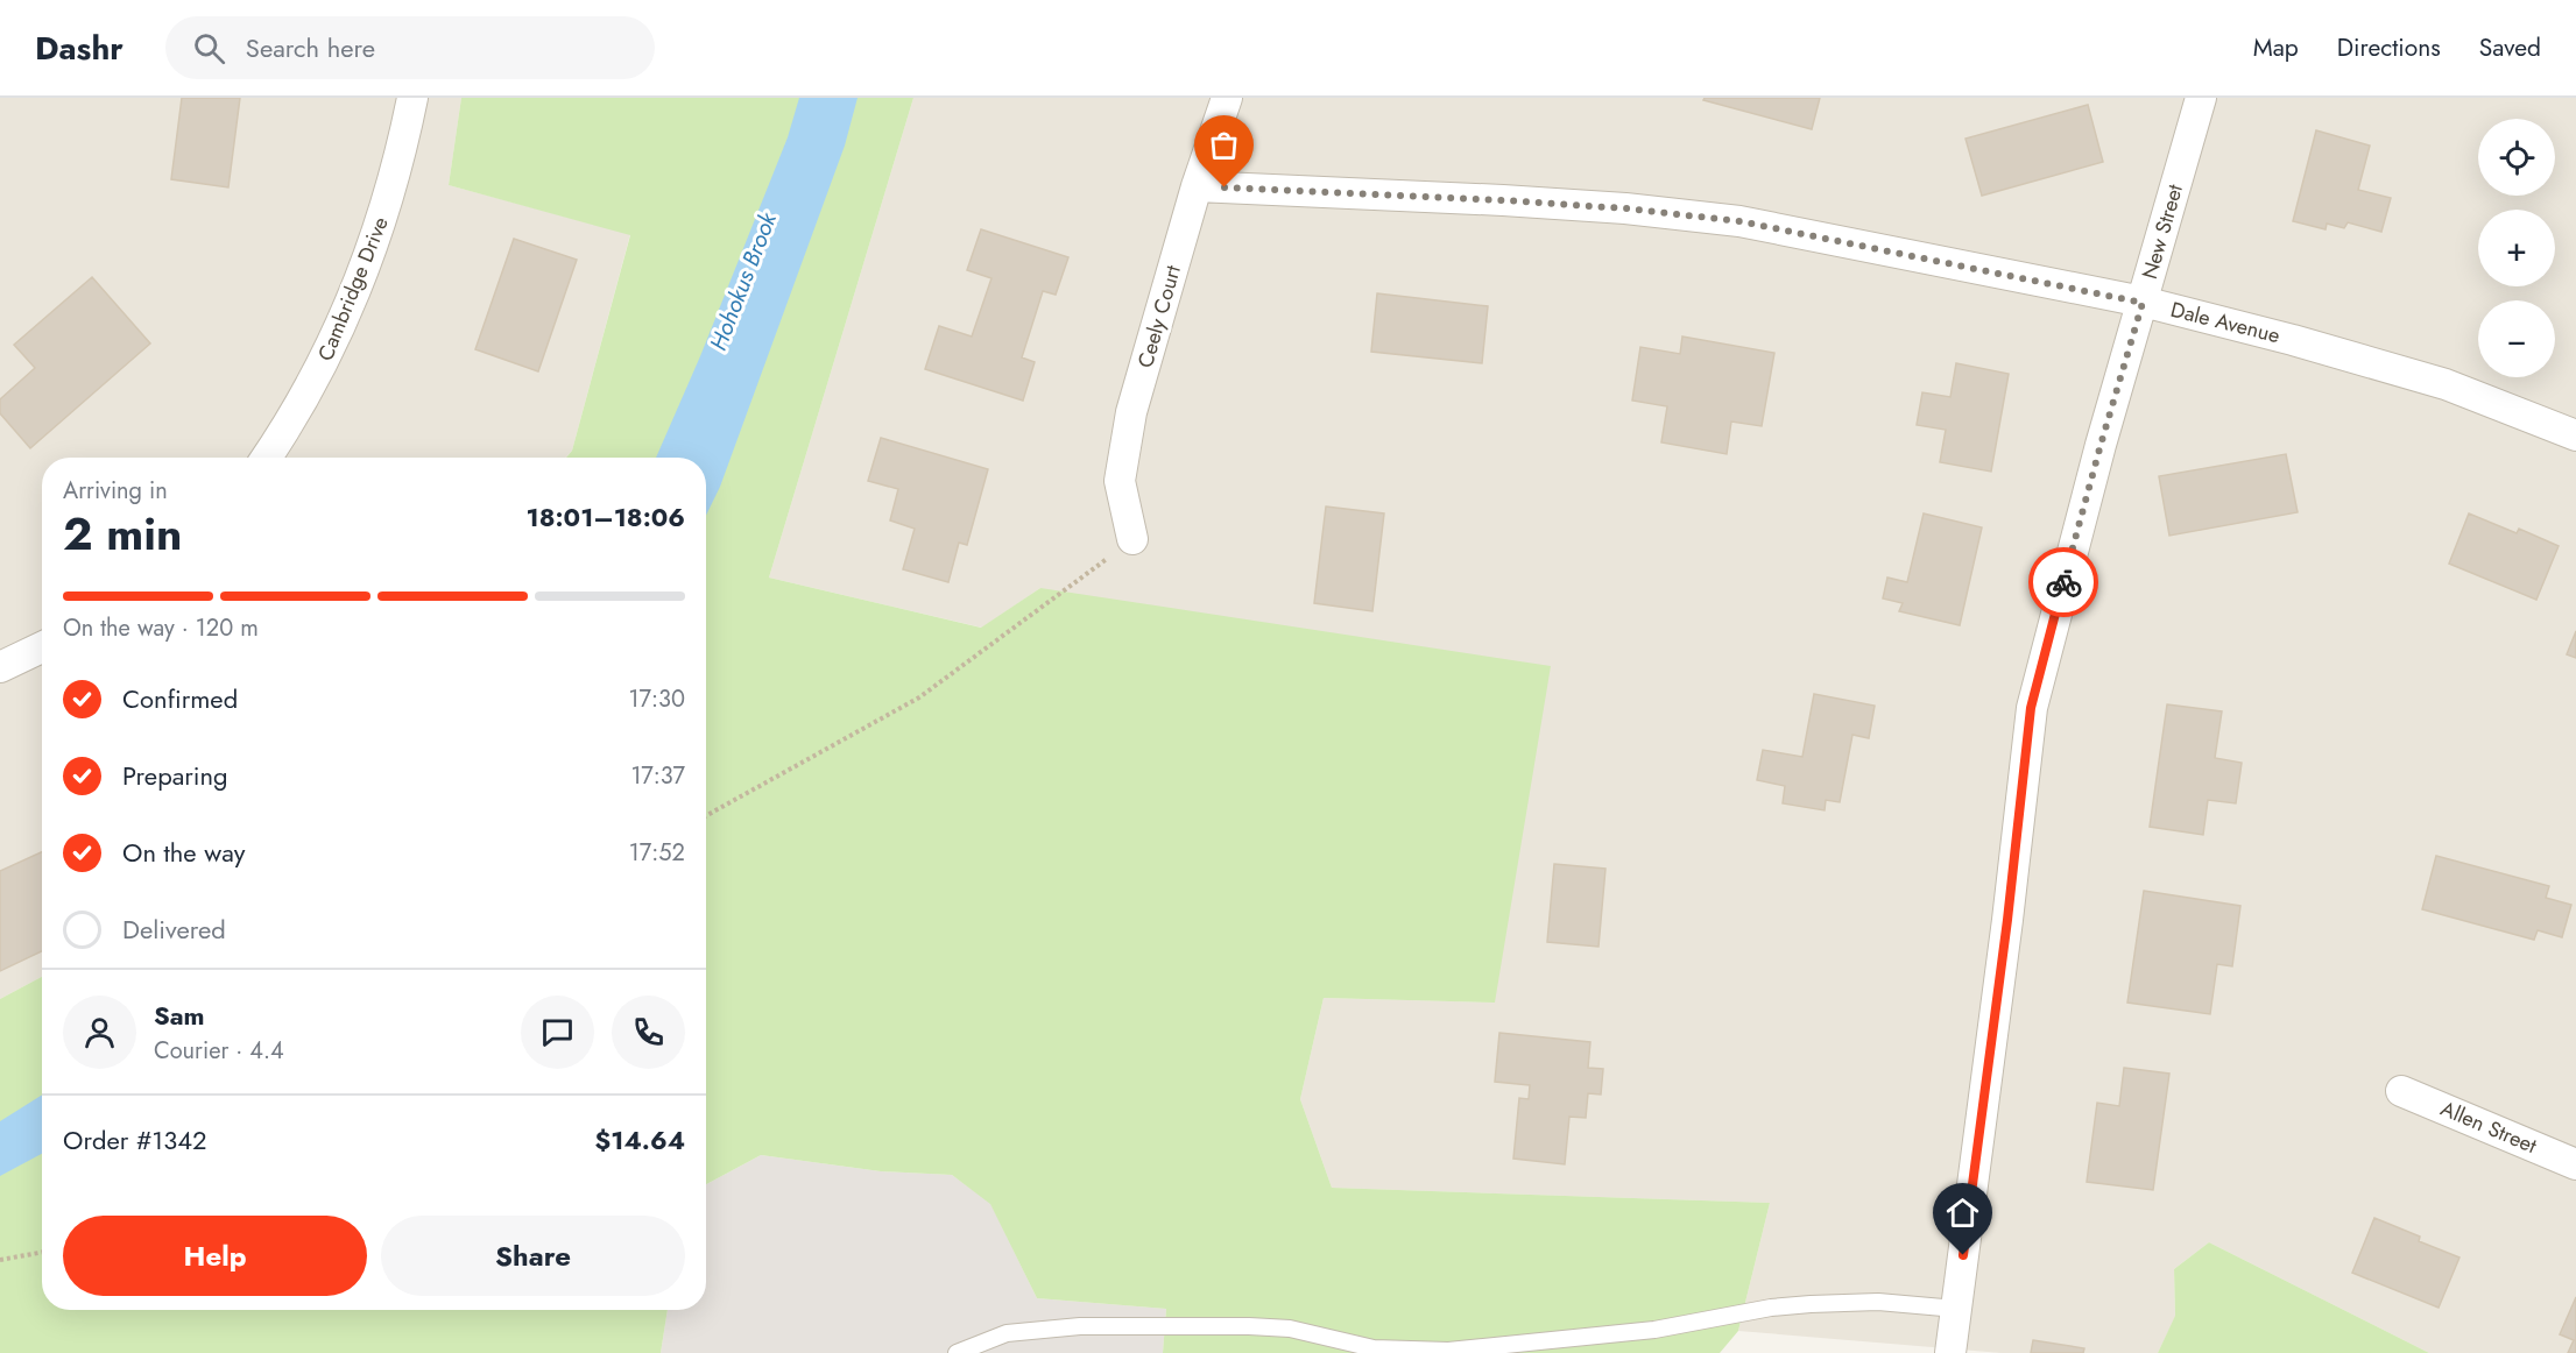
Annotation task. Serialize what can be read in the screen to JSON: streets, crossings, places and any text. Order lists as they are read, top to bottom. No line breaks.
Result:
{"streets":{"street":["New Street","Cambridge Drive","Ceely Court","Dale Avenue","Allen Street"]},"crossings":[["New Street","Dale Avenue"],["Ceely Court","Dale Avenue"]],"water":["Hohokus Brook"],"page":{"header":"Dashr","search":"Search here","nav":["Map","Directions","Saved"],"map_buttons":["+","−"],"heading":["2 min","Arriving in","18:01–18:06"],"panel":["Sam","Courier · 4.4","Order #1342","$14.64"],"bar":"On the way · 120 m","list":[["Confirmed","17:30"],["Preparing","17:37"],["On the way","17:52"],"Delivered"],"buttons":["Help","Share"]}}
